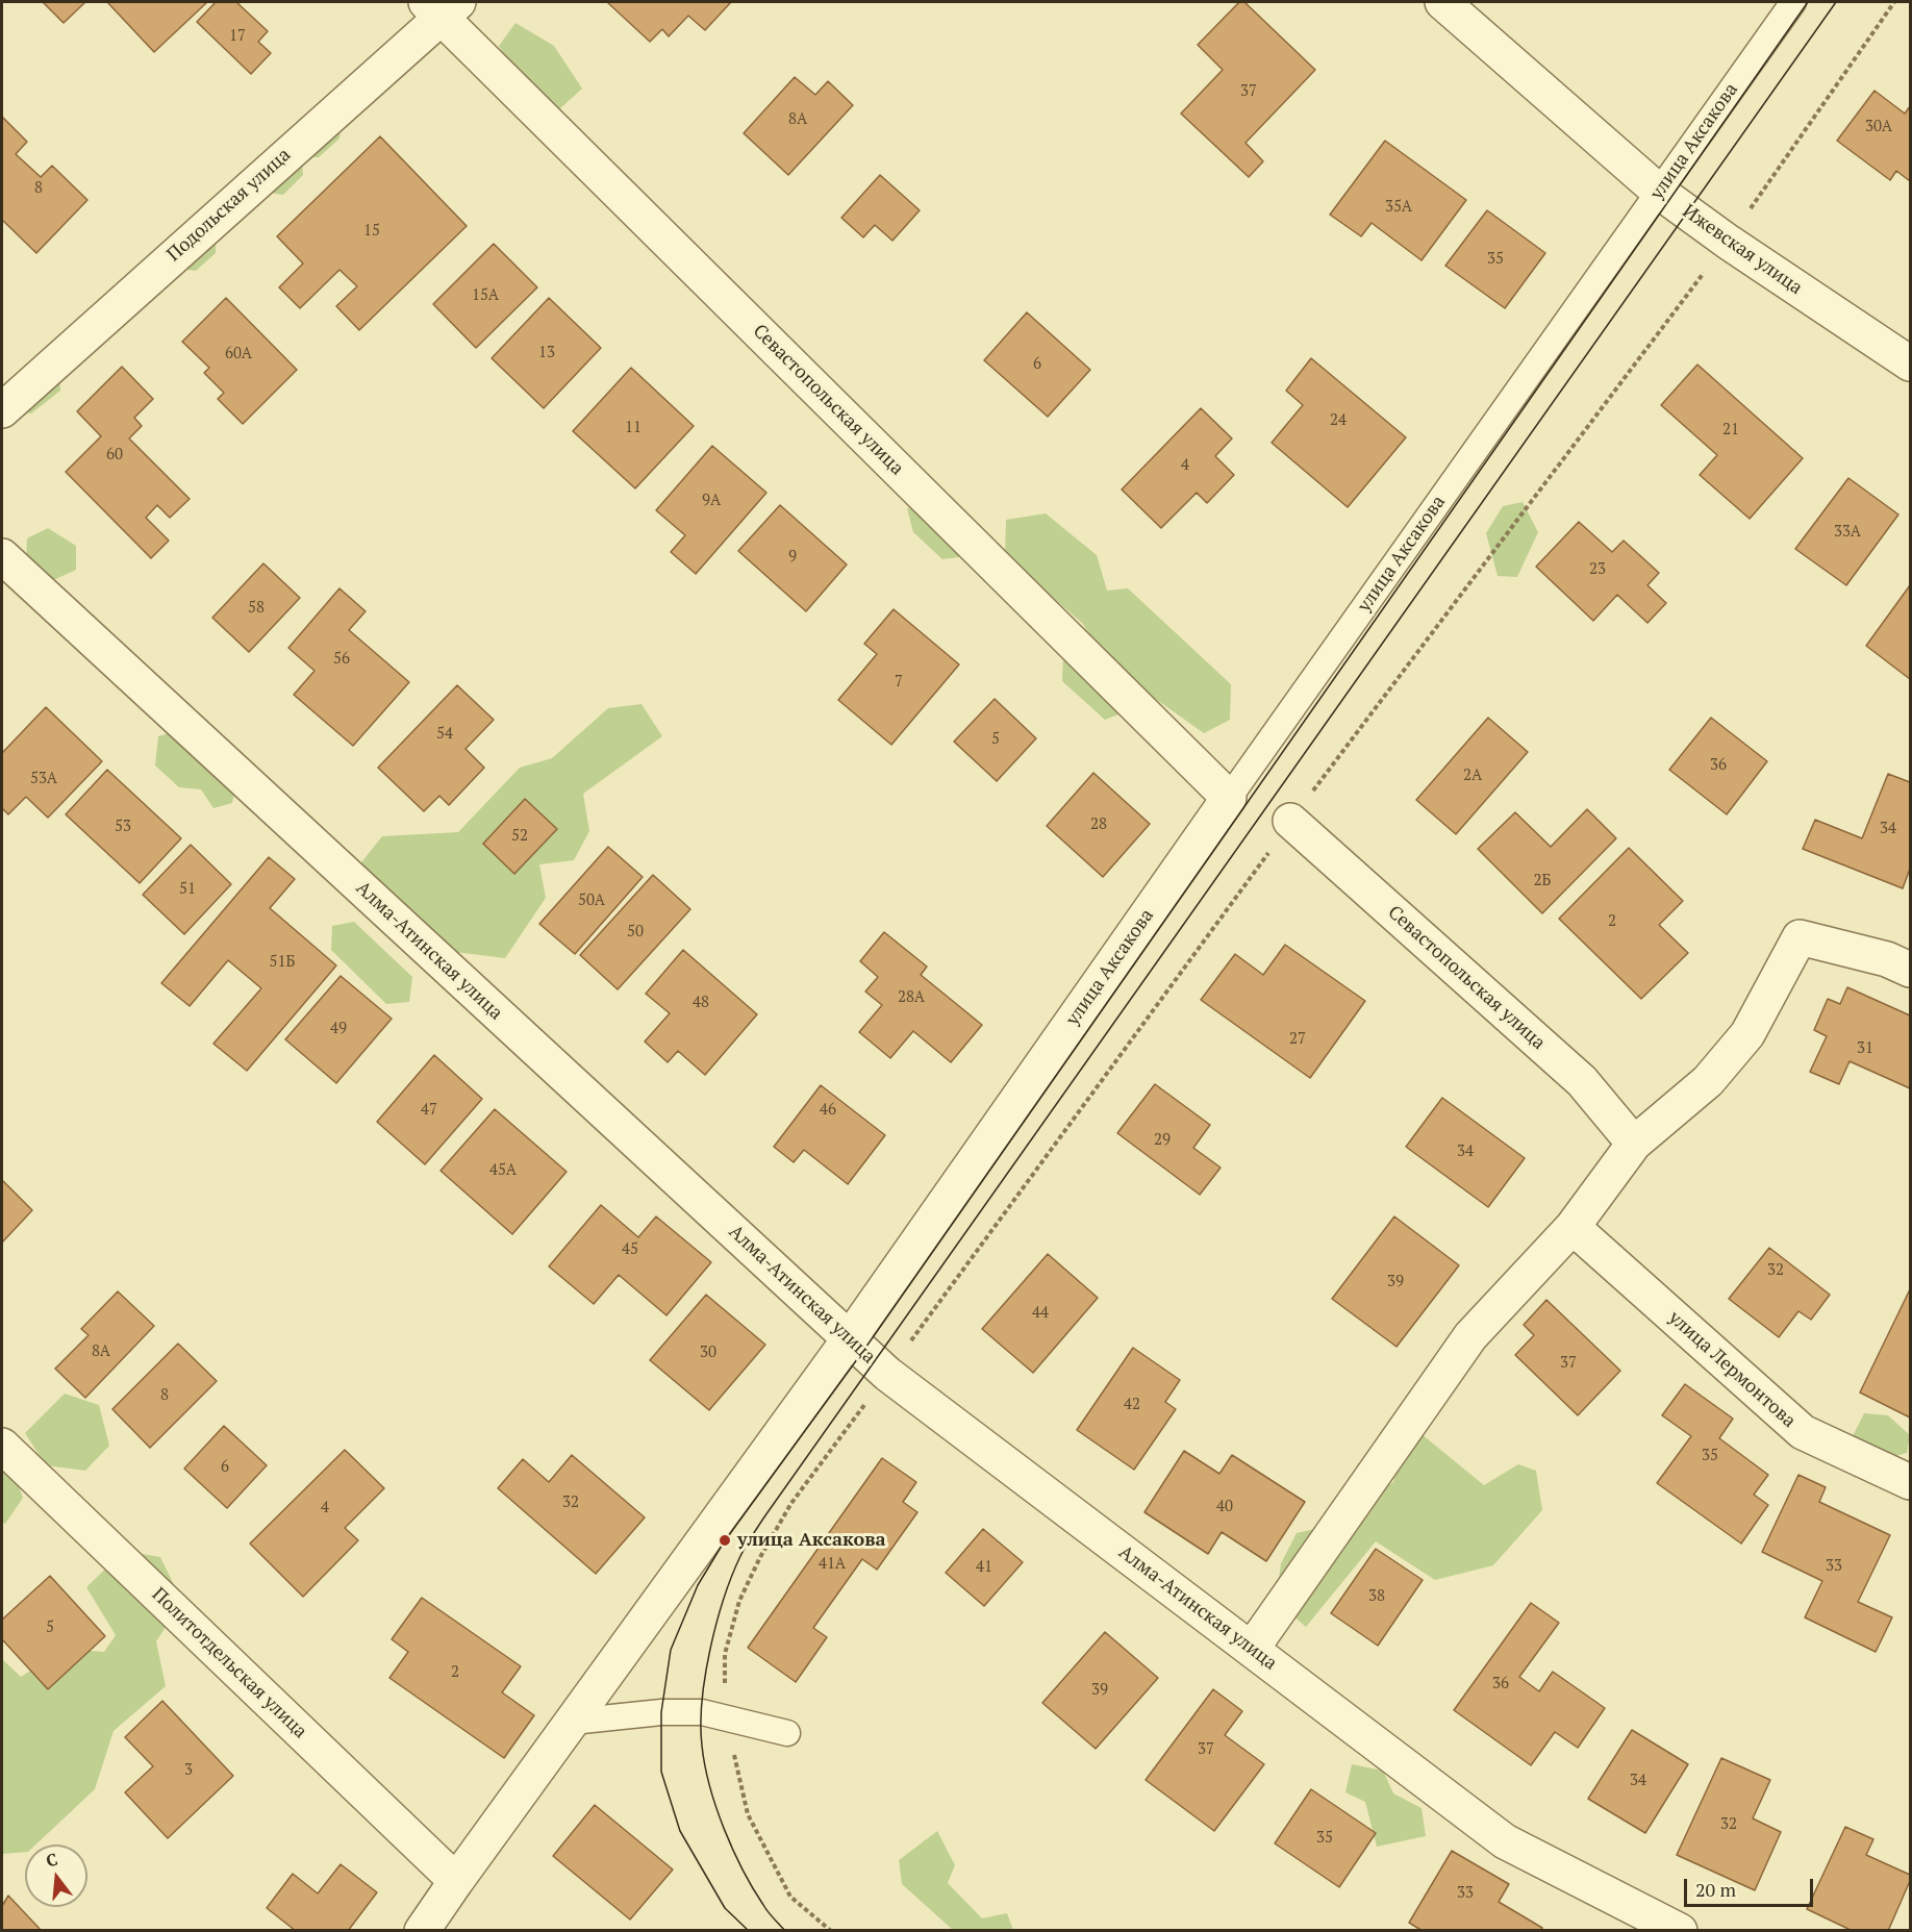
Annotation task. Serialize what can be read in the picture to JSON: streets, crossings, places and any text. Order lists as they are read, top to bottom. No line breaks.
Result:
{"streets":{"street":["улица Аксакова","Подольская улица","Ижевская улица","Севастопольская улица","Алма-Атинская улица","улица Лермонтова","Политотдельская улица"]},"crossings":[["улица Аксакова","Ижевская улица"],["улица Аксакова","Севастопольская улица"],["улица Аксакова","Алма-Атинская улица"],["улица Аксакова","Политотдельская улица"],["Подольская улица","Севастопольская улица"]],"places":["улица Аксакова"],"house_numbers":["17","37","8А","30А","8","35А","15","35","15А","13","60А","6","24","11","21","60","4","9А","33А","9","23","58","56","7","54","5","36","2А","53А","28","53","34","52","2Б","51","50А","2","50","51Б","28А","48","49","27","31","47","46","29","34","45А","45","32","39","44","8А","30","37","8","42","35","6","32","40","4","41А","33","41","38","5","2","36","39","37","3","34","32","35","33"],"scale_bar":"20 m","north":"top"}
